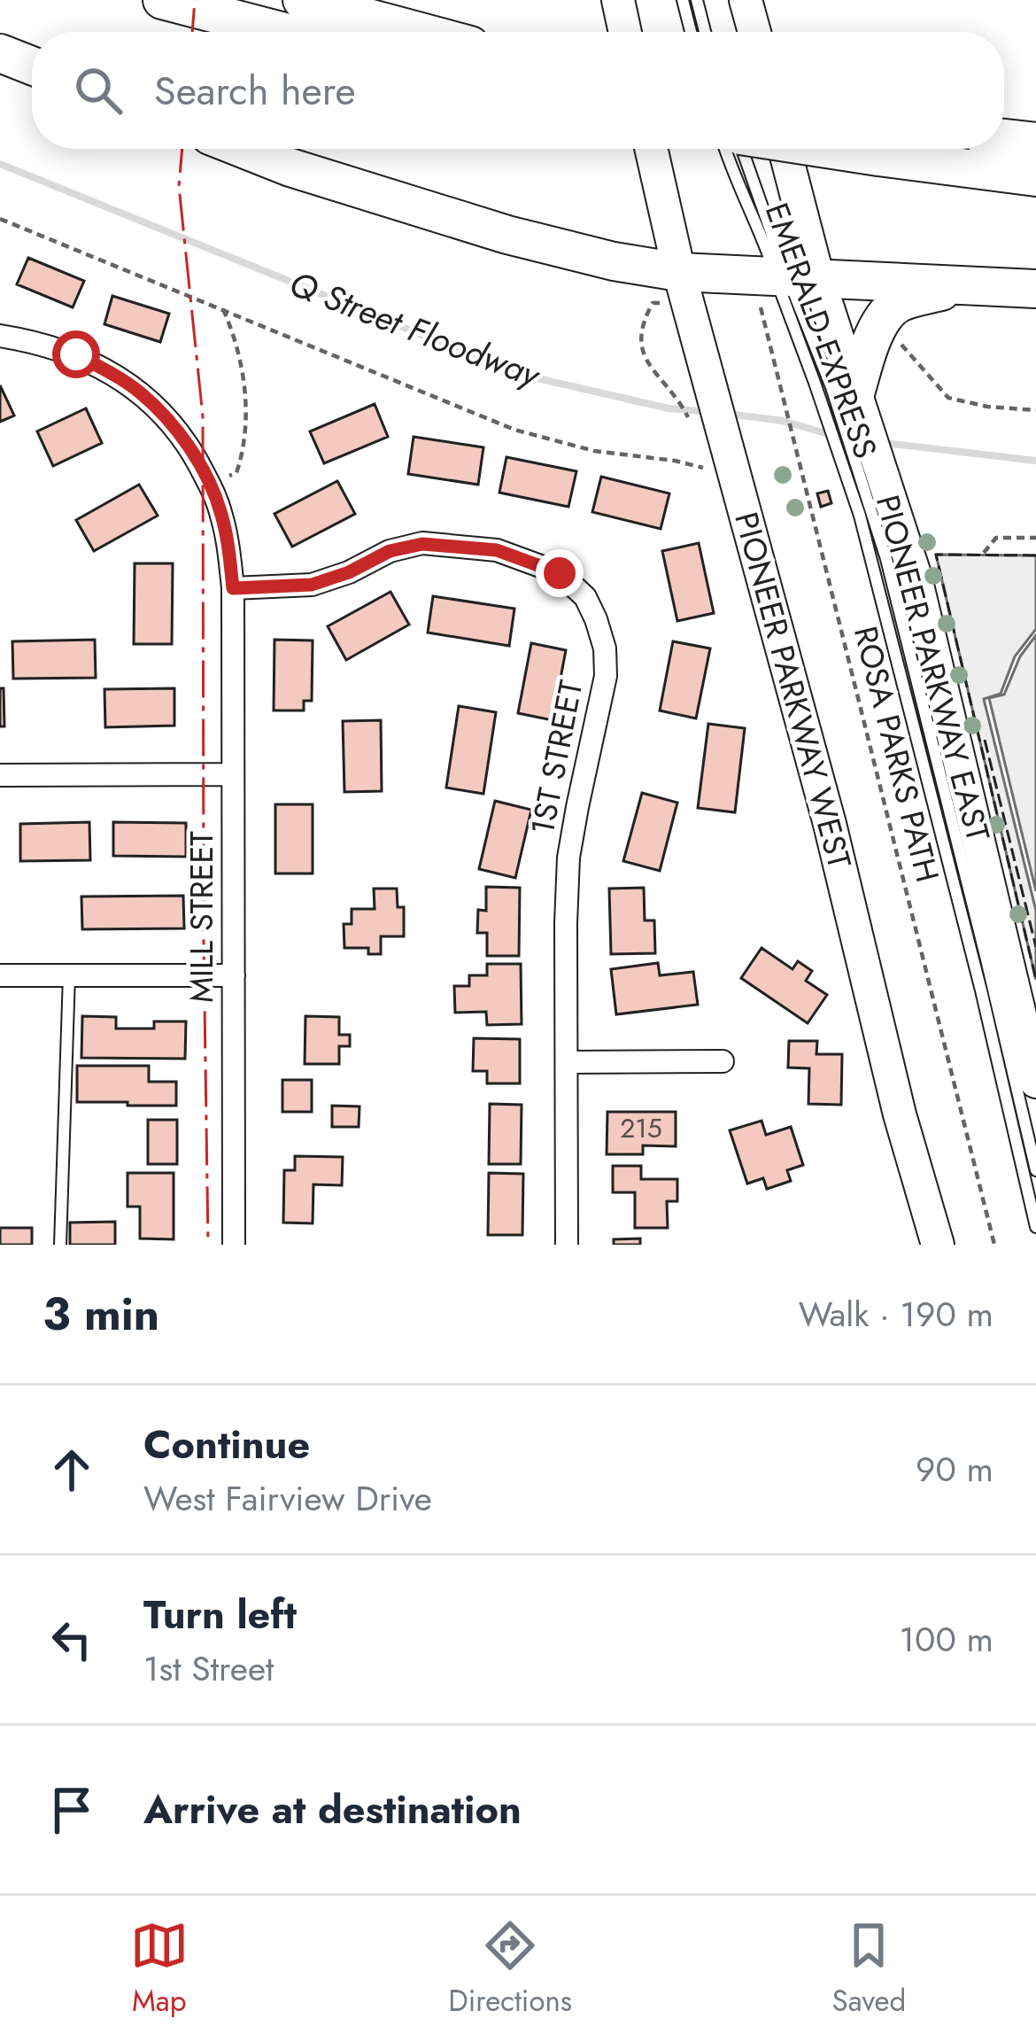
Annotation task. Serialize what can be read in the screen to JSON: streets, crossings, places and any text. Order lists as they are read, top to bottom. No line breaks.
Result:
{"streets":{"main road":["PIONEER PARKWAY EAST","PIONEER PARKWAY WEST"],"street":["1ST STREET","MILL STREET"],"lane":["EMERALD EXPRESS"],"path":["ROSA PARKS PATH"]},"crossings":[["EMERALD EXPRESS","PIONEER PARKWAY EAST"],["EMERALD EXPRESS","ROSA PARKS PATH"],["PIONEER PARKWAY EAST","ROSA PARKS PATH"],["1ST STREET","MILL STREET"]],"water":["Q Street Floodway"],"house_numbers":["215"],"page":{"search":"Search here","heading":["3 min","Walk · 190 m"],"list":[["Continue","West Fairview Drive","90 m"],["Turn left","1st Street","100 m"],"Arrive at destination"],"nav":["Map","Directions","Saved"]}}
